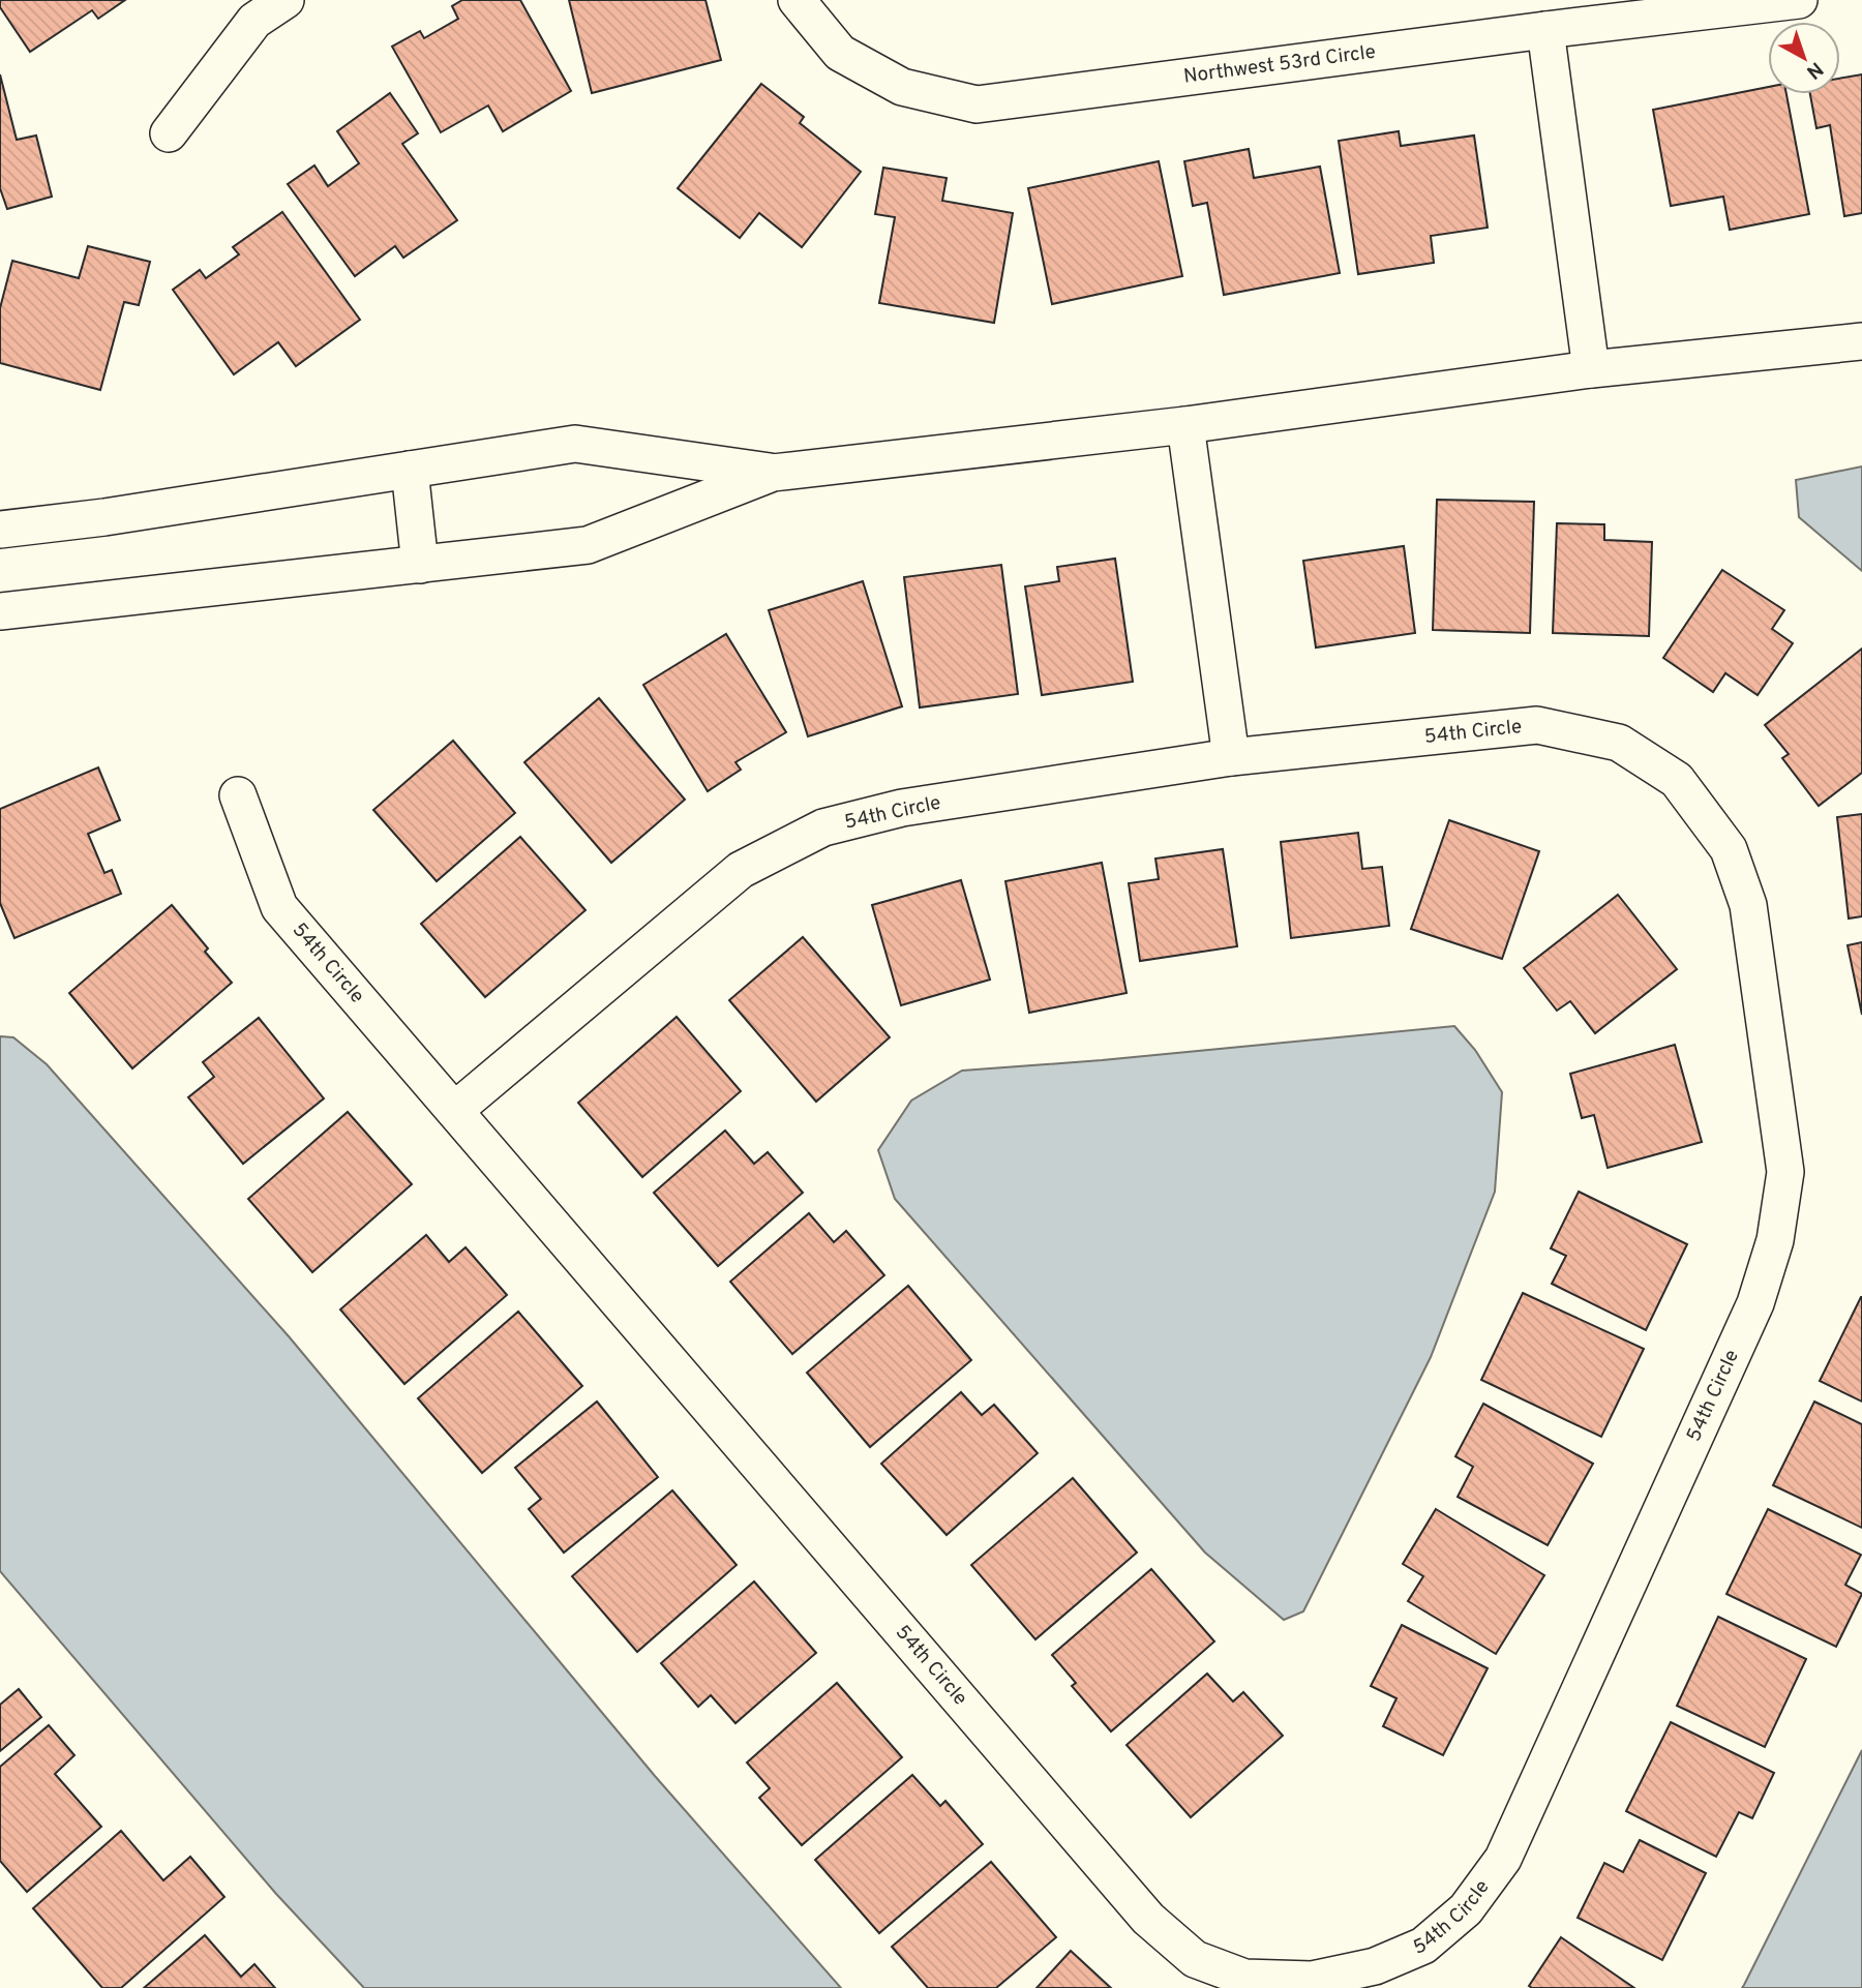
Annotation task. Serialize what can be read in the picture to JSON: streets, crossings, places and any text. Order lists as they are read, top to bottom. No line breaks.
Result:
{"streets":{"street":["Northwest 53rd Circle","54th Circle"]},"north":"bottom right"}
